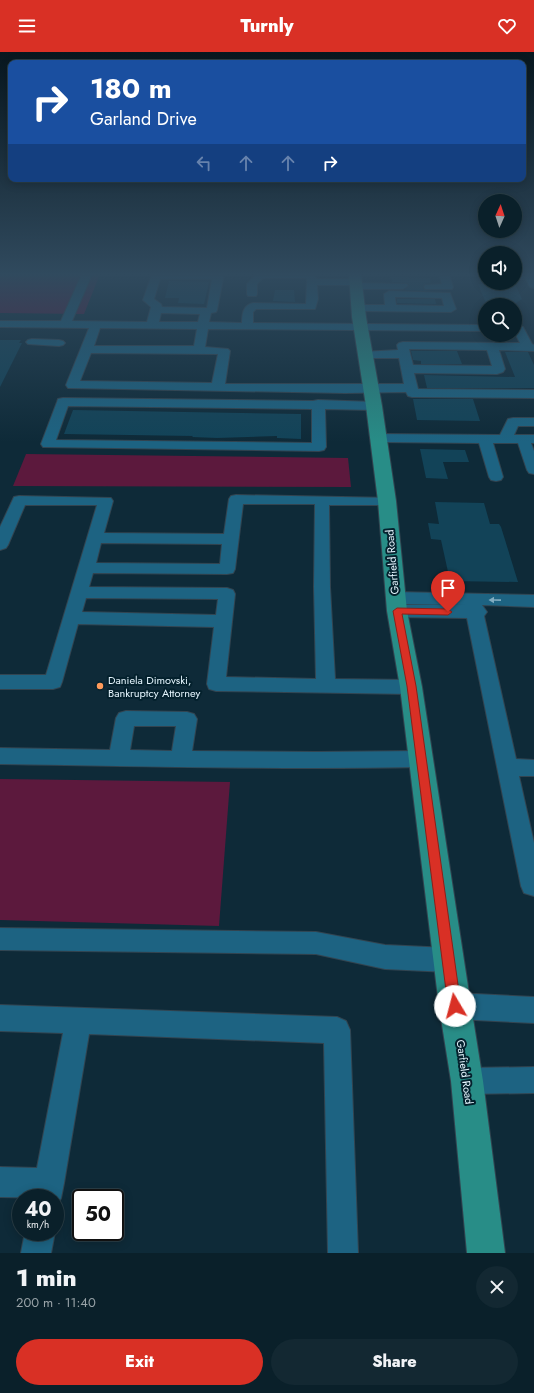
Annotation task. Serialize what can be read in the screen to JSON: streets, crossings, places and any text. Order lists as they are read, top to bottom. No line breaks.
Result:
{"streets":{"main road":["Garfield Road"]},"places":["Daniela Dimovski, Bankruptcy Attorney"],"north":"top","page":{"header":"Turnly","turn":["180 m","Garland Drive"],"speed":"40 km/h","limit":"50","heading":["1 min","200 m · 11:40"],"buttons":["Exit","Share"]}}
